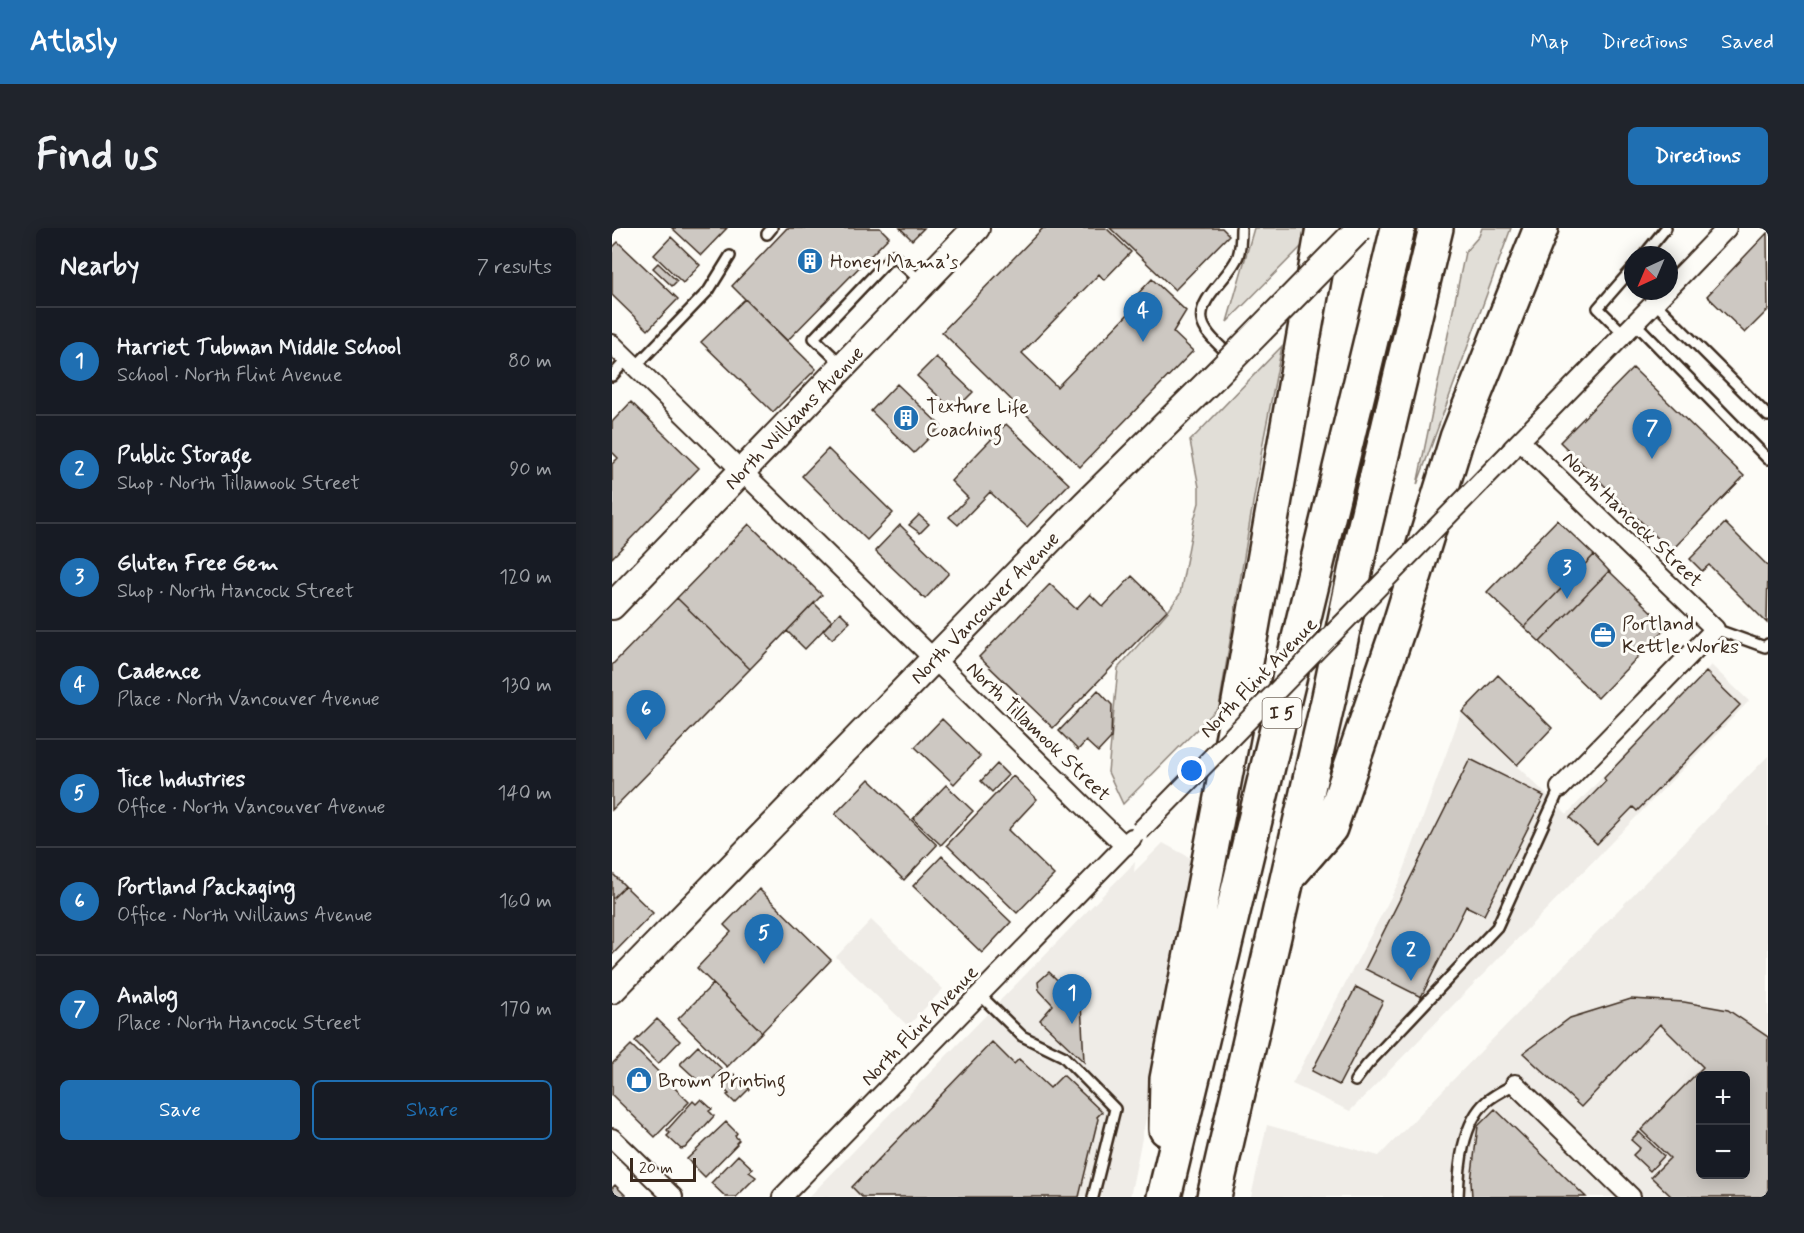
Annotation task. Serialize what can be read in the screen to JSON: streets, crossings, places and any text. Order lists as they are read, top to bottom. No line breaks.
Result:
{"streets":{"highway":["I 5"],"main road":["North Williams Avenue","North Vancouver Avenue"],"street":["North Hancock Street","North Flint Avenue","North Tillamook Street"]},"crossings":[["North Williams Avenue","North Tillamook Street"],["North Hancock Street","North Flint Avenue"],["North Vancouver Avenue","North Tillamook Street"],["North Flint Avenue","North Tillamook Street"]],"places":{"building":["Honey Mama’s","Texture Life Coaching"],"office":["Portland Kettle Works"],"shop":["Brown Printing"]},"scale_bar":"20 m","north":"bottom left","page":{"header":"Atlasly","nav":["Map","Directions","Saved"],"buttons":["Directions",["Save","Share"]],"title":"Find us","heading":["Nearby","7 results"],"pins":["4","7","3","6","5","2","1"],"list":[{"mark":"1","name":"Harriet Tubman Middle School","note":"School · North Flint Avenue","value":"80 m"},{"mark":"2","name":"Public Storage","note":"Shop · North Tillamook Street","value":"90 m"},{"mark":"3","name":"Gluten Free Gem","note":"Shop · North Hancock Street","value":"120 m"},{"mark":"4","name":"Cadence","note":"Place · North Vancouver Avenue","value":"130 m"},{"mark":"5","name":"Tice Industries","note":"Office · North Vancouver Avenue","value":"140 m"},{"mark":"6","name":"Portland Packaging","note":"Office · North Williams Avenue","value":"160 m"},{"mark":"7","name":"Analog","note":"Place · North Hancock Street","value":"170 m"}],"map_buttons":["+","−"],"scale":"20 m"}}
